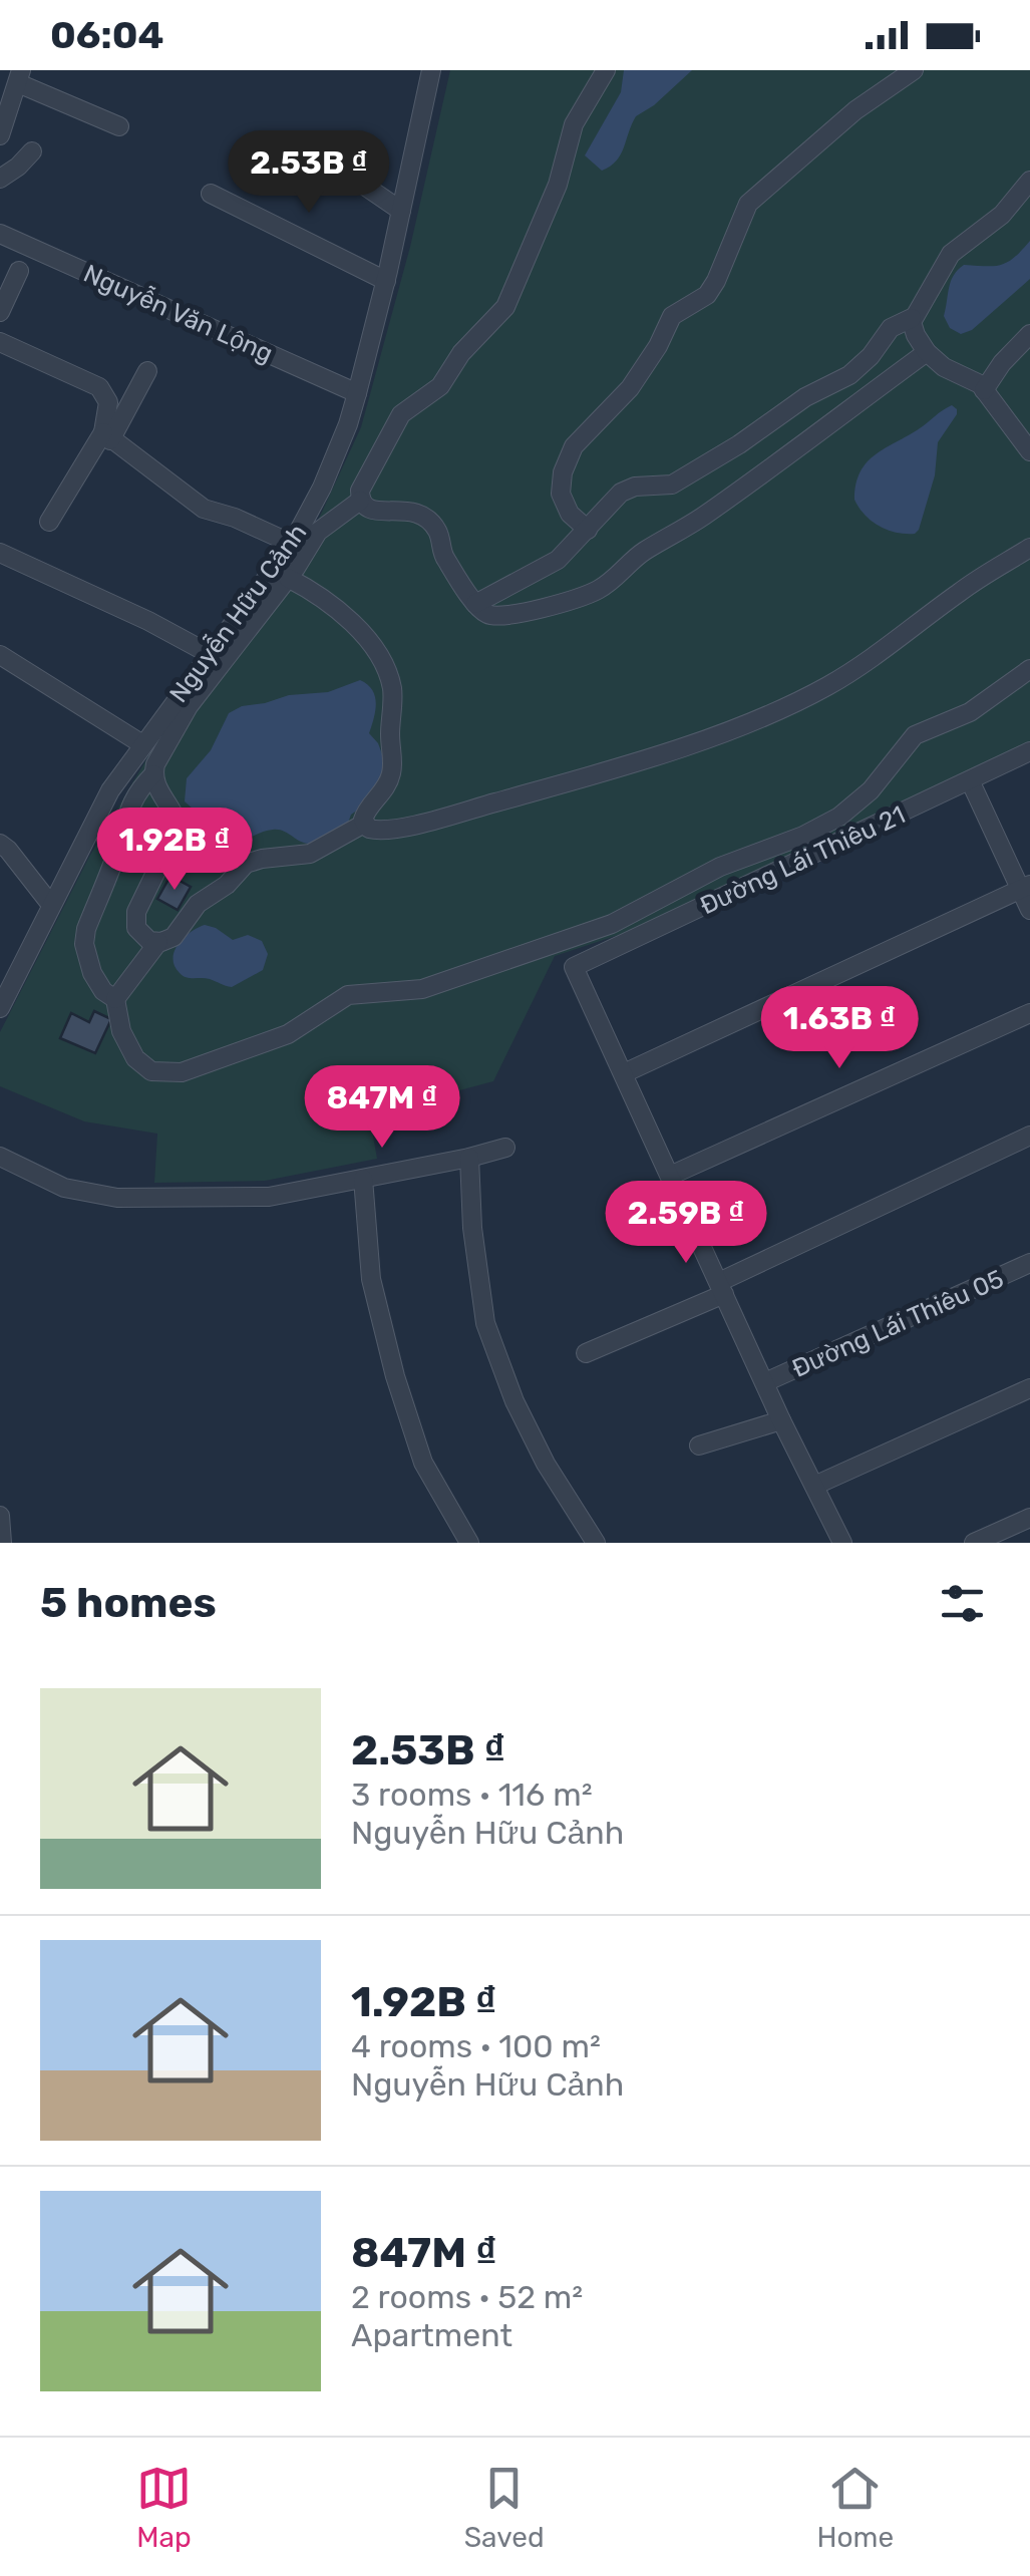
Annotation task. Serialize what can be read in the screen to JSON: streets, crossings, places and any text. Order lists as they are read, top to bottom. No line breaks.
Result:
{"streets":{"street":["Nguyễn Văn Lộng","Nguyễn Hữu Cảnh","Đường Lái Thiêu 21","Đường Lái Thiêu 05"]},"crossings":[["Nguyễn Văn Lộng","Nguyễn Hữu Cảnh"]],"page":{"status":"06:04","price":["2.53B ₫","1.92B ₫","1.63B ₫","847M ₫","2.59B ₫"],"heading":"5 homes","list":[{"name":"2.53B ₫","note":"3 rooms · 116 m² · Nguyễn Hữu Cảnh"},{"name":"1.92B ₫","note":"4 rooms · 100 m² · Nguyễn Hữu Cảnh"},{"name":"847M ₫","note":"2 rooms · 52 m² · Apartment"}],"tabs":["Map","Saved","Home"]}}
